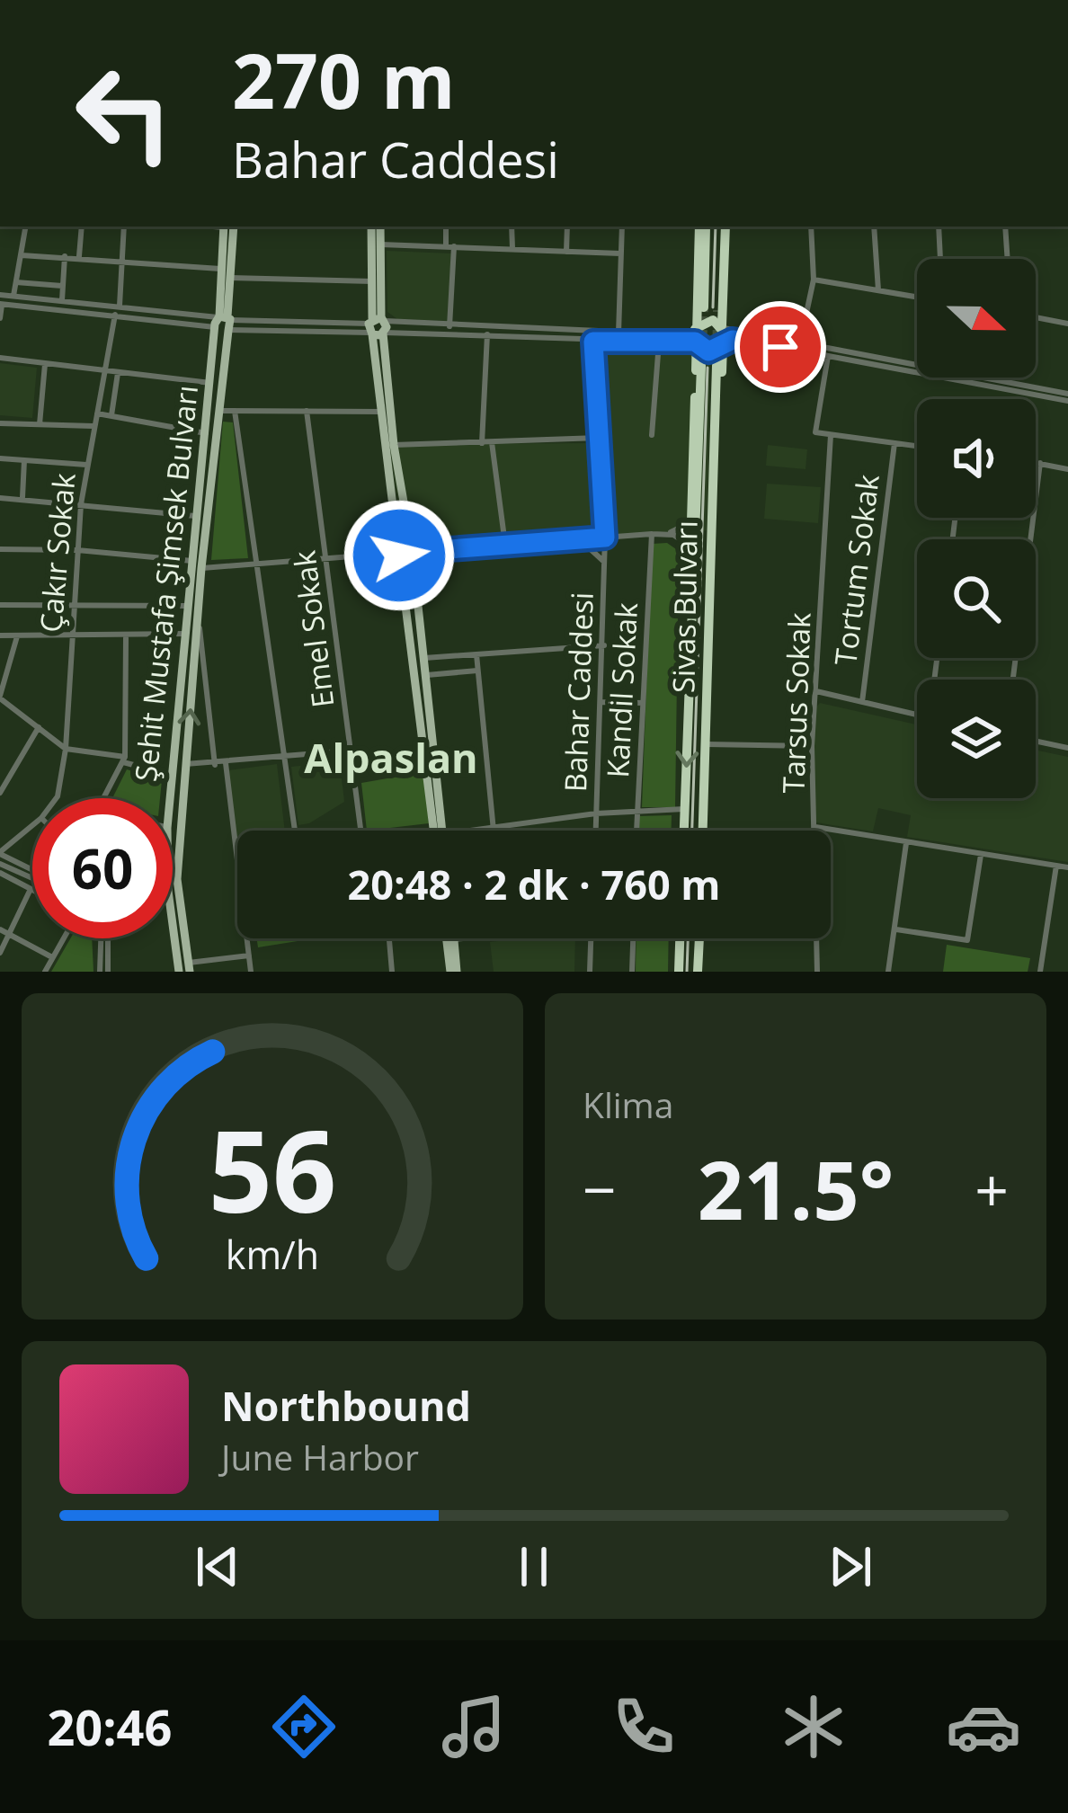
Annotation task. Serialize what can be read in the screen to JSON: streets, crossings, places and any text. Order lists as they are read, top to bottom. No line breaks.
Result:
{"streets":{"highway":["Sivas Bulvarı"],"main road":["Şehit Mustafa Şimsek Bulvarı"],"street":["Çakır Sokak","Tortum Sokak","Emel Sokak","Kandil Sokak","Bahar Caddesi","Tarsus Sokak"]},"districts":["Alpaslan"],"north":"right","page":{"turn":["270 m","Bahar Caddesi"],"limit":"60","trip":"20:48 · 2 dk · 760 m","tile":"Klima","heat":["−","21.5°","+"],"song":["Northbound","June Harbor"],"tabs":"20:46","gauge":["56","km/h"]}}
